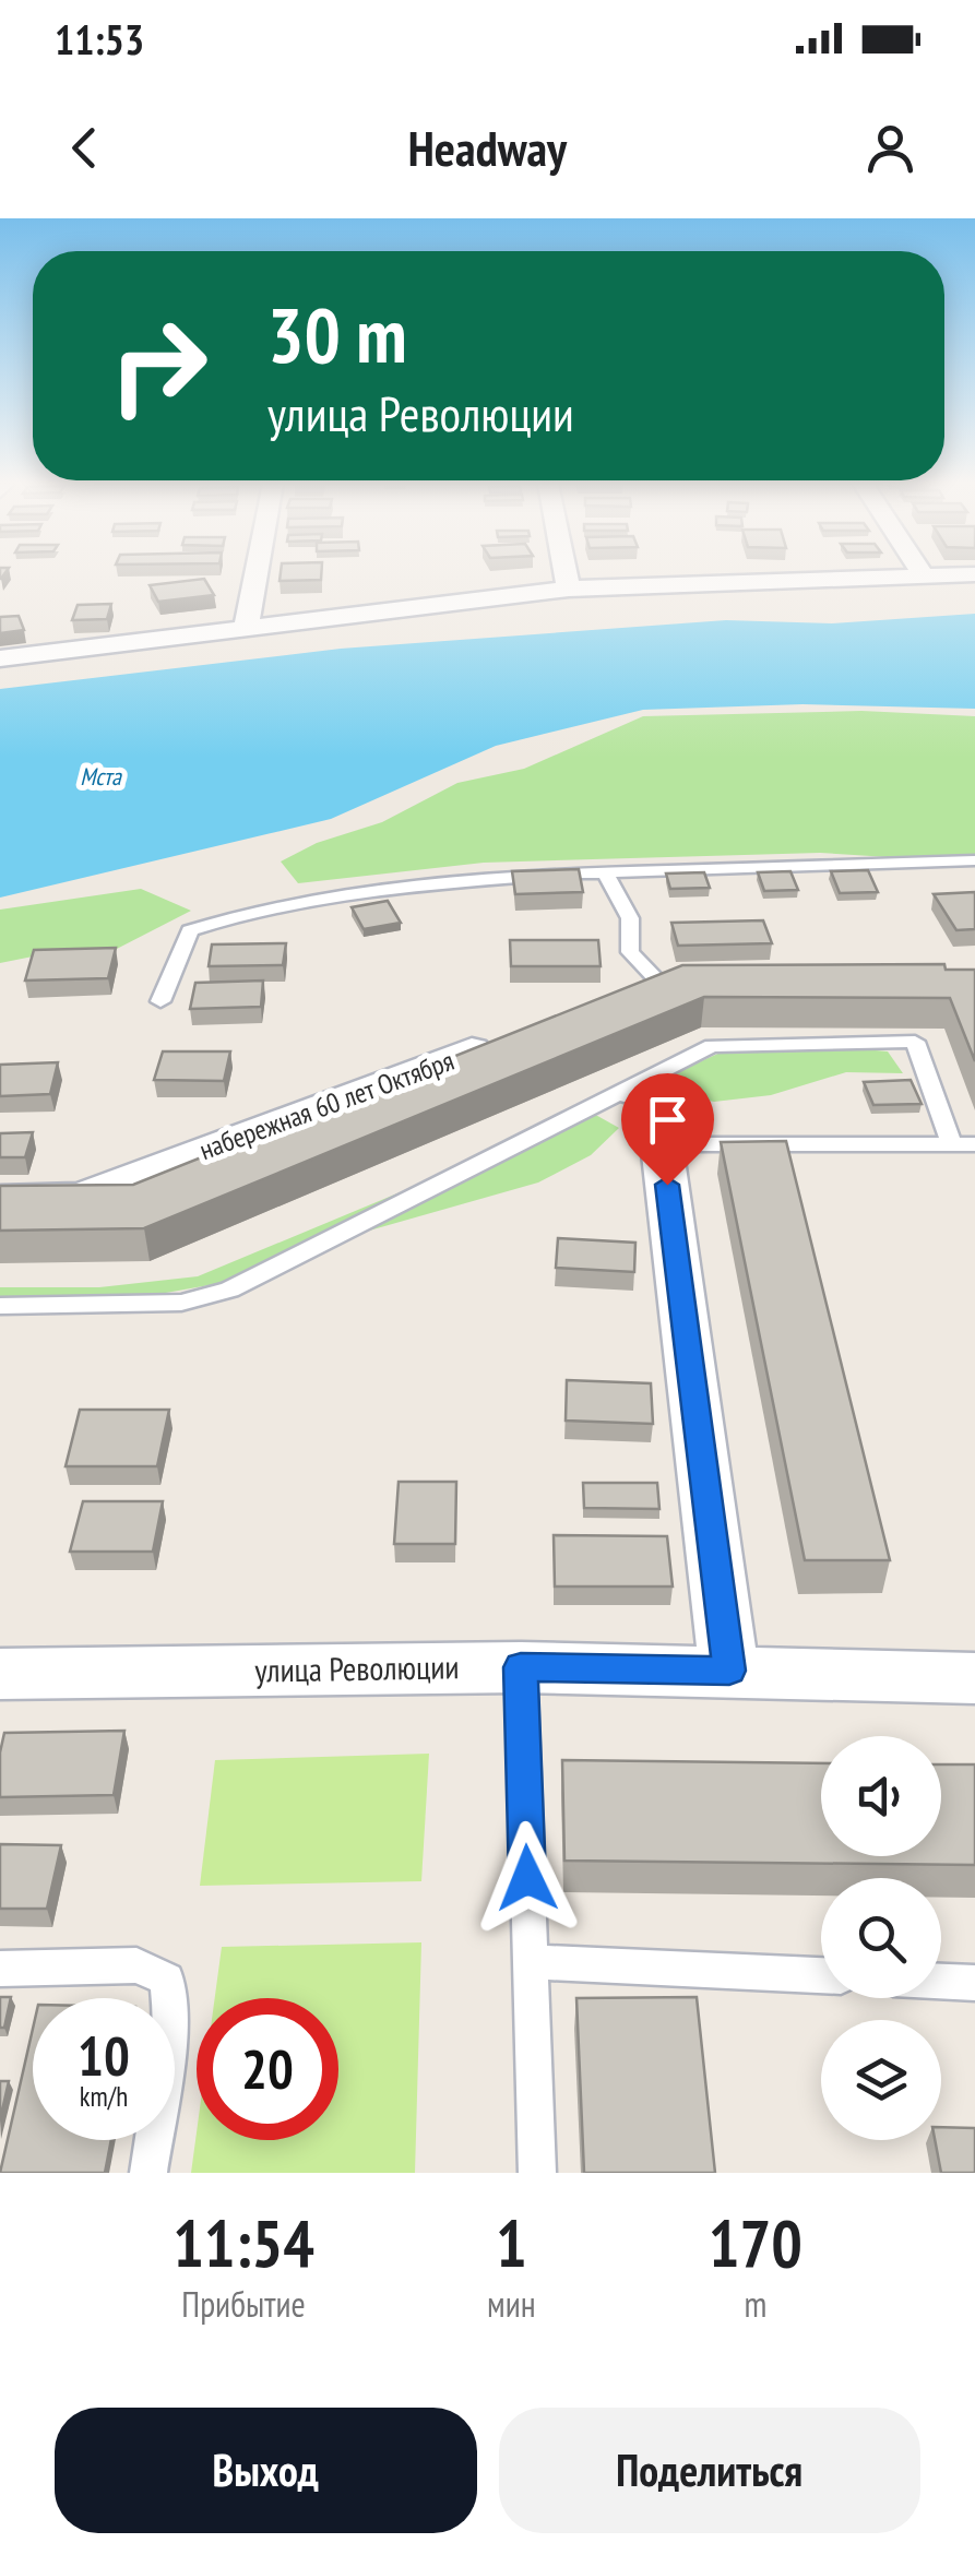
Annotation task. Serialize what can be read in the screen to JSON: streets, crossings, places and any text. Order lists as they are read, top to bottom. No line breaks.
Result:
{"streets":{"street":["набережная 60 лет Октября","улица Революции"]},"water":["Мста"],"page":{"status":"11:53","header":"Headway","turn":["30 m","улица Революции"],"speed":"10 km/h","limit":"20","eta":["11:54","Прибытие","1","мин","170","m"],"buttons":["Выход","Поделиться"]}}
